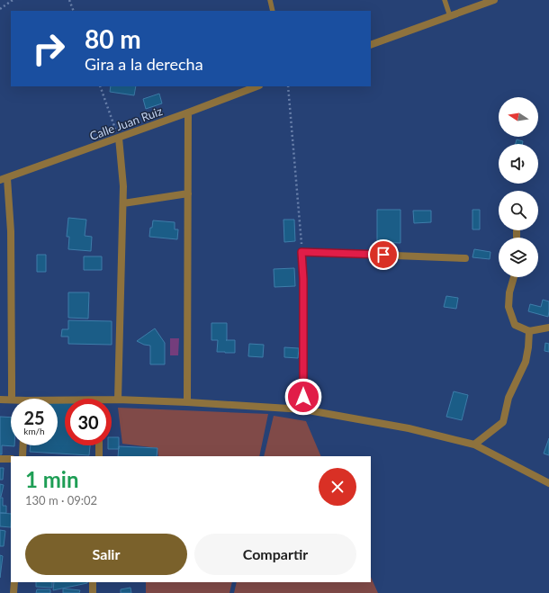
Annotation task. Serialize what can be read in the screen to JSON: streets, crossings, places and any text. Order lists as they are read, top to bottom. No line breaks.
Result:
{"streets":{"street":["Calle Juan Ruiz"]},"north":"left","page":{"turn":["80 m","Gira a la derecha"],"speed":"25 km/h","limit":"30","heading":["1 min","130 m · 09:02"],"buttons":["Salir","Compartir"]}}
